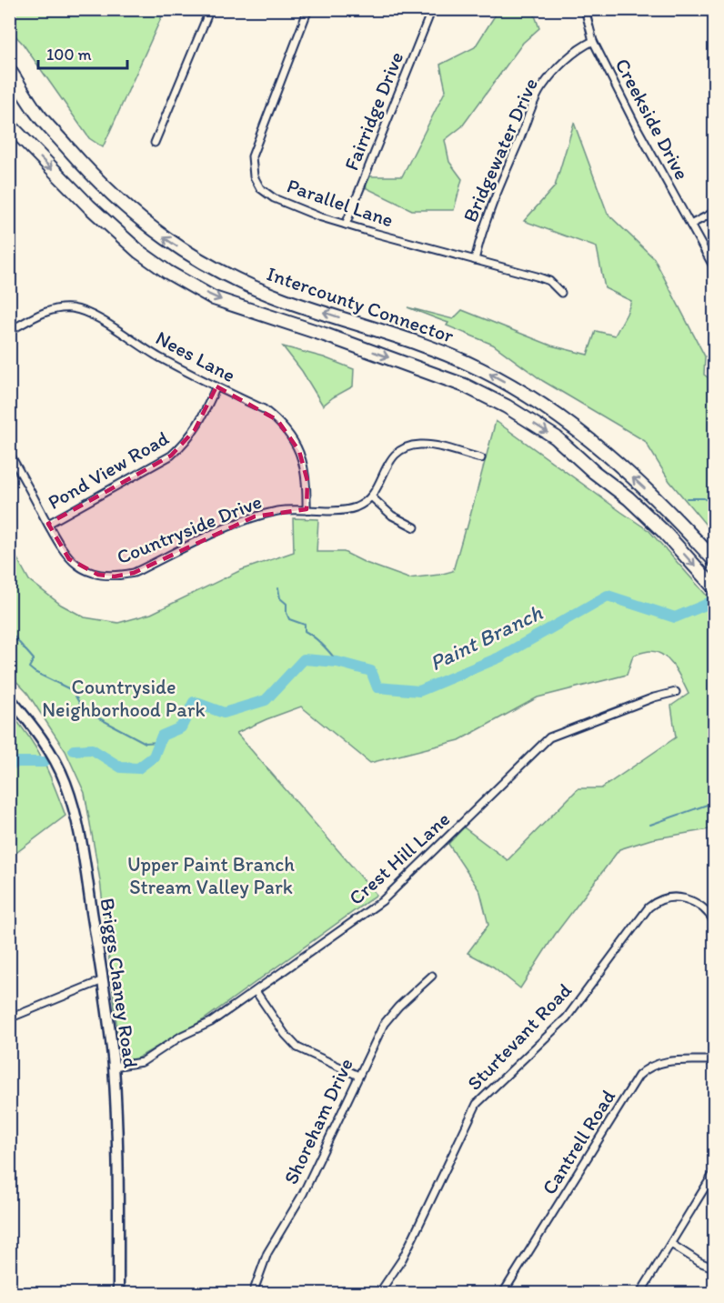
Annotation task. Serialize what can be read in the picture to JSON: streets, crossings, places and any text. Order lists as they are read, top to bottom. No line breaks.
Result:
{"streets":{"highway":["Intercounty Connector"],"main road":["Briggs Chaney Road"],"street":["Fairridge Drive","Creekside Drive","Bridgewater Drive","Parallel Lane","Nees Lane","Pond View Road","Countryside Drive","Crest Hill Lane","Sturtevant Road","Shoreham Drive","Cantrell Road"]},"crossings":[["Fairridge Drive","Parallel Lane"],["Creekside Drive","Bridgewater Drive"],["Bridgewater Drive","Parallel Lane"],["Nees Lane","Pond View Road"],["Nees Lane","Countryside Drive"],["Pond View Road","Countryside Drive"],["Crest Hill Lane","Briggs Chaney Road"]],"water":["Paint Branch"],"parks":["Countryside Neighborhood Park","Upper Paint Branch Stream Valley Park"],"scale_bar":"100 m"}
